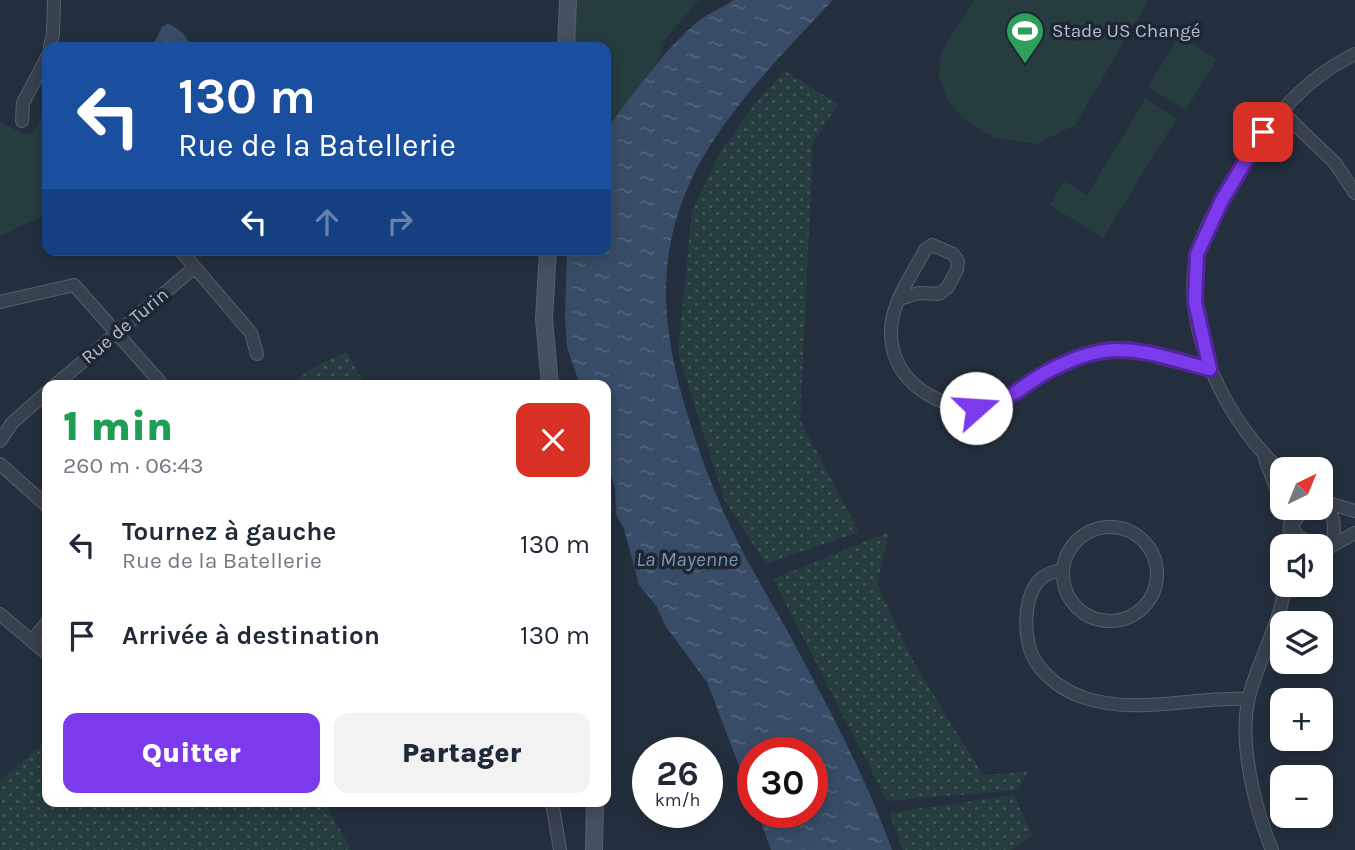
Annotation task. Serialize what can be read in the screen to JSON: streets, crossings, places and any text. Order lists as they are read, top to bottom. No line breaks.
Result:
{"streets":{"street":["Rue de Turin"]},"water":["La Mayenne"],"places":{"sports":["Stade US Changé"]},"north":"top right","page":{"turn":["130 m","Rue de la Batellerie"],"heading":["1 min","260 m · 06:43"],"map_buttons":["+","−"],"list":[{"name":"Tournez à gauche","note":"Rue de la Batellerie","value":"130 m"},{"name":"Arrivée à destination","value":"130 m"}],"buttons":["Quitter","Partager"],"speed":"26 km/h","limit":"30"}}
